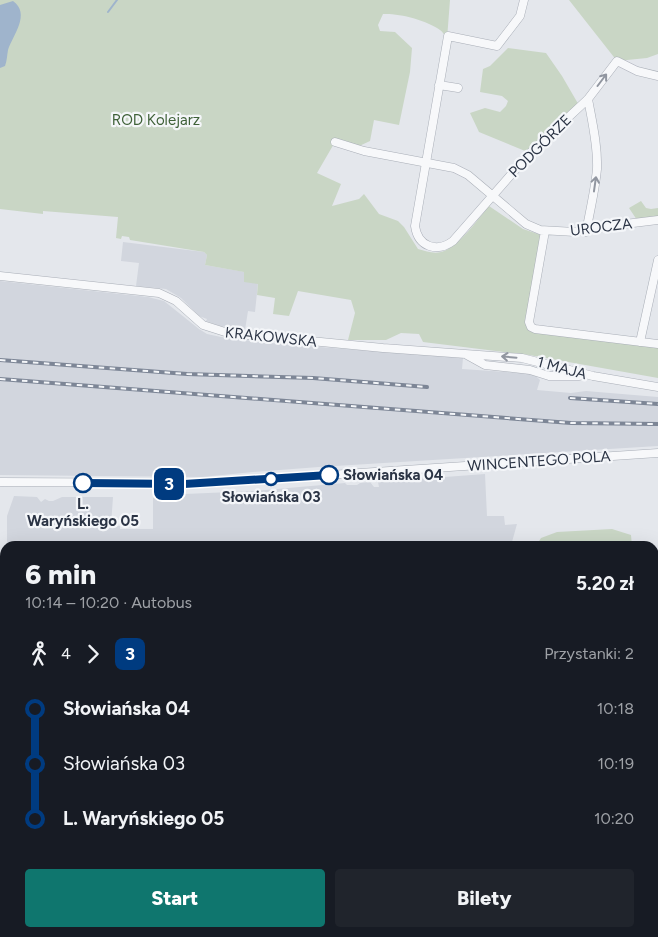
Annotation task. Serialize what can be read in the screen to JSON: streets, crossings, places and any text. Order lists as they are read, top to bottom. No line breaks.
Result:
{"streets":{"street":["PODGÓRZE","UROCZA","KRAKOWSKA","1 MAJA","WINCENTEGO POLA"]},"crossings":[["PODGÓRZE","UROCZA"],["KRAKOWSKA","1 MAJA"]],"parks":["ROD Kolejarz"],"places":["Słowiańska 04","Słowiańska 03","L. Waryńskiego 05"],"lines":["bus line 3"],"page":{"on_map":"3","heading":["6 min","10:14 – 10:20 · Autobus","5.20 zł"],"legs":["4","3","Przystanki: 2"],"list":[{"name":"Słowiańska 04","value":"10:18"},{"name":"Słowiańska 03","value":"10:19"},{"name":"L. Waryńskiego 05","value":"10:20"}],"buttons":["Start","Bilety"]}}
